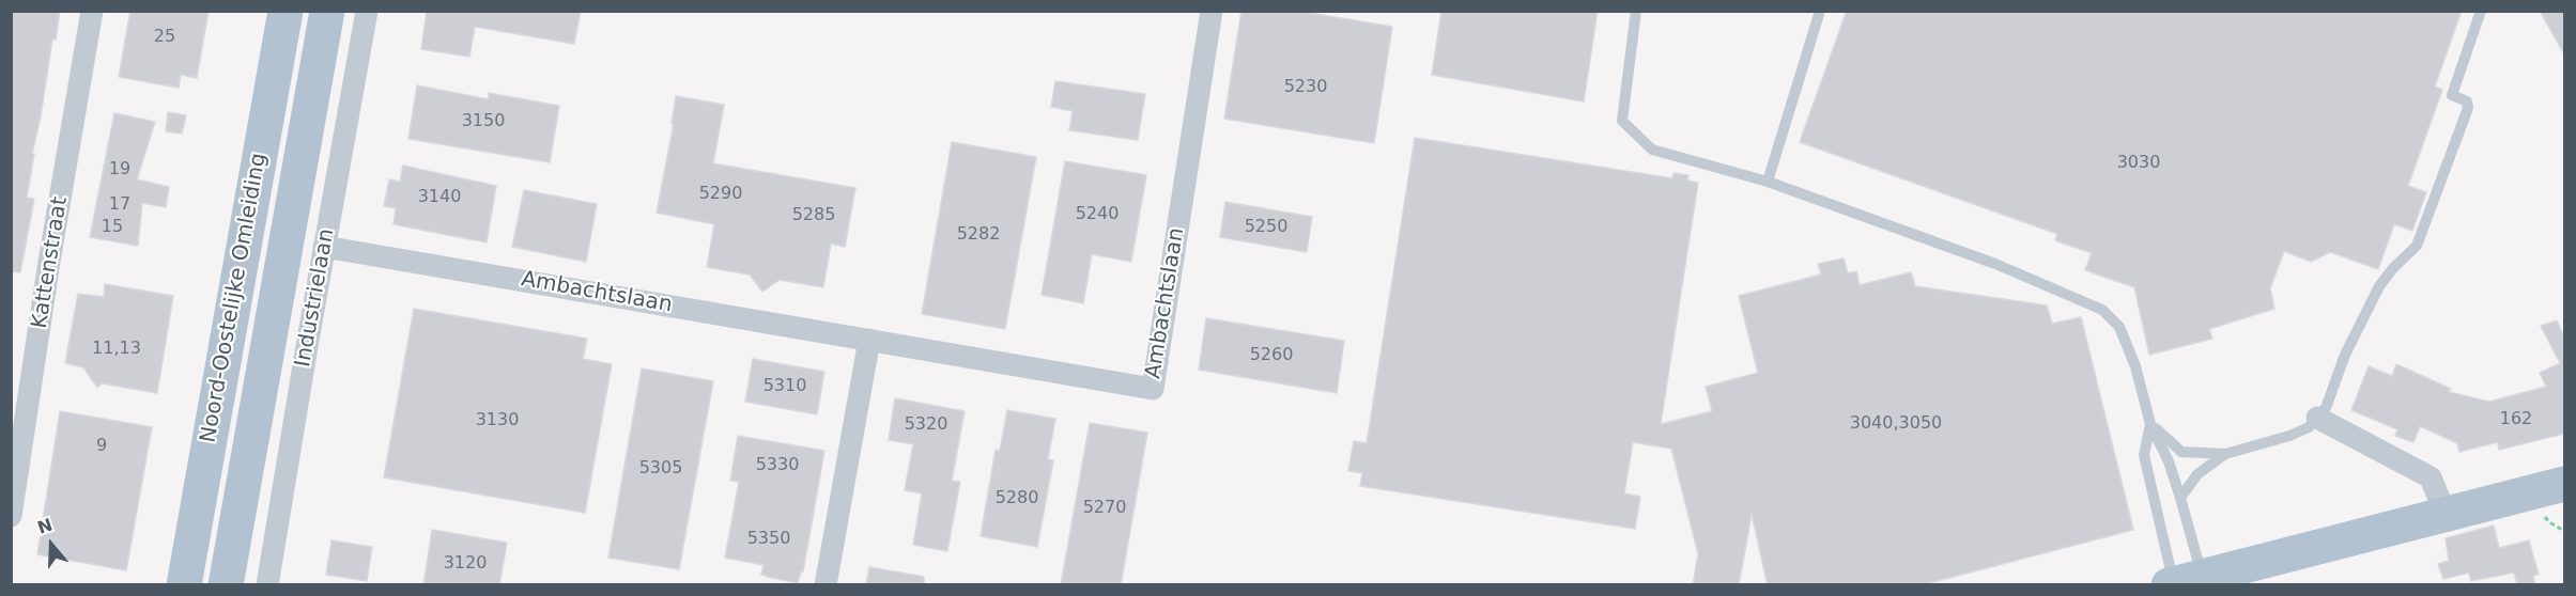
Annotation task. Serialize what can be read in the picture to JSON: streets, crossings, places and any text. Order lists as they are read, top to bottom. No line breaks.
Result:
{"streets":{"main road":["Noord-Oostelijke Omleiding"],"street":["Kattenstraat","Ambachtslaan","Industrielaan"]},"crossings":[["Ambachtslaan","Industrielaan"]],"house_numbers":["25","5230","3150","3030","19","5290","3140","17","5240","5285","15","5250","5282","11,13","5260","5310","162","3130","3040,3050","5320","9","5330","5305","5280","5270","5350","3120"],"north":"top"}
